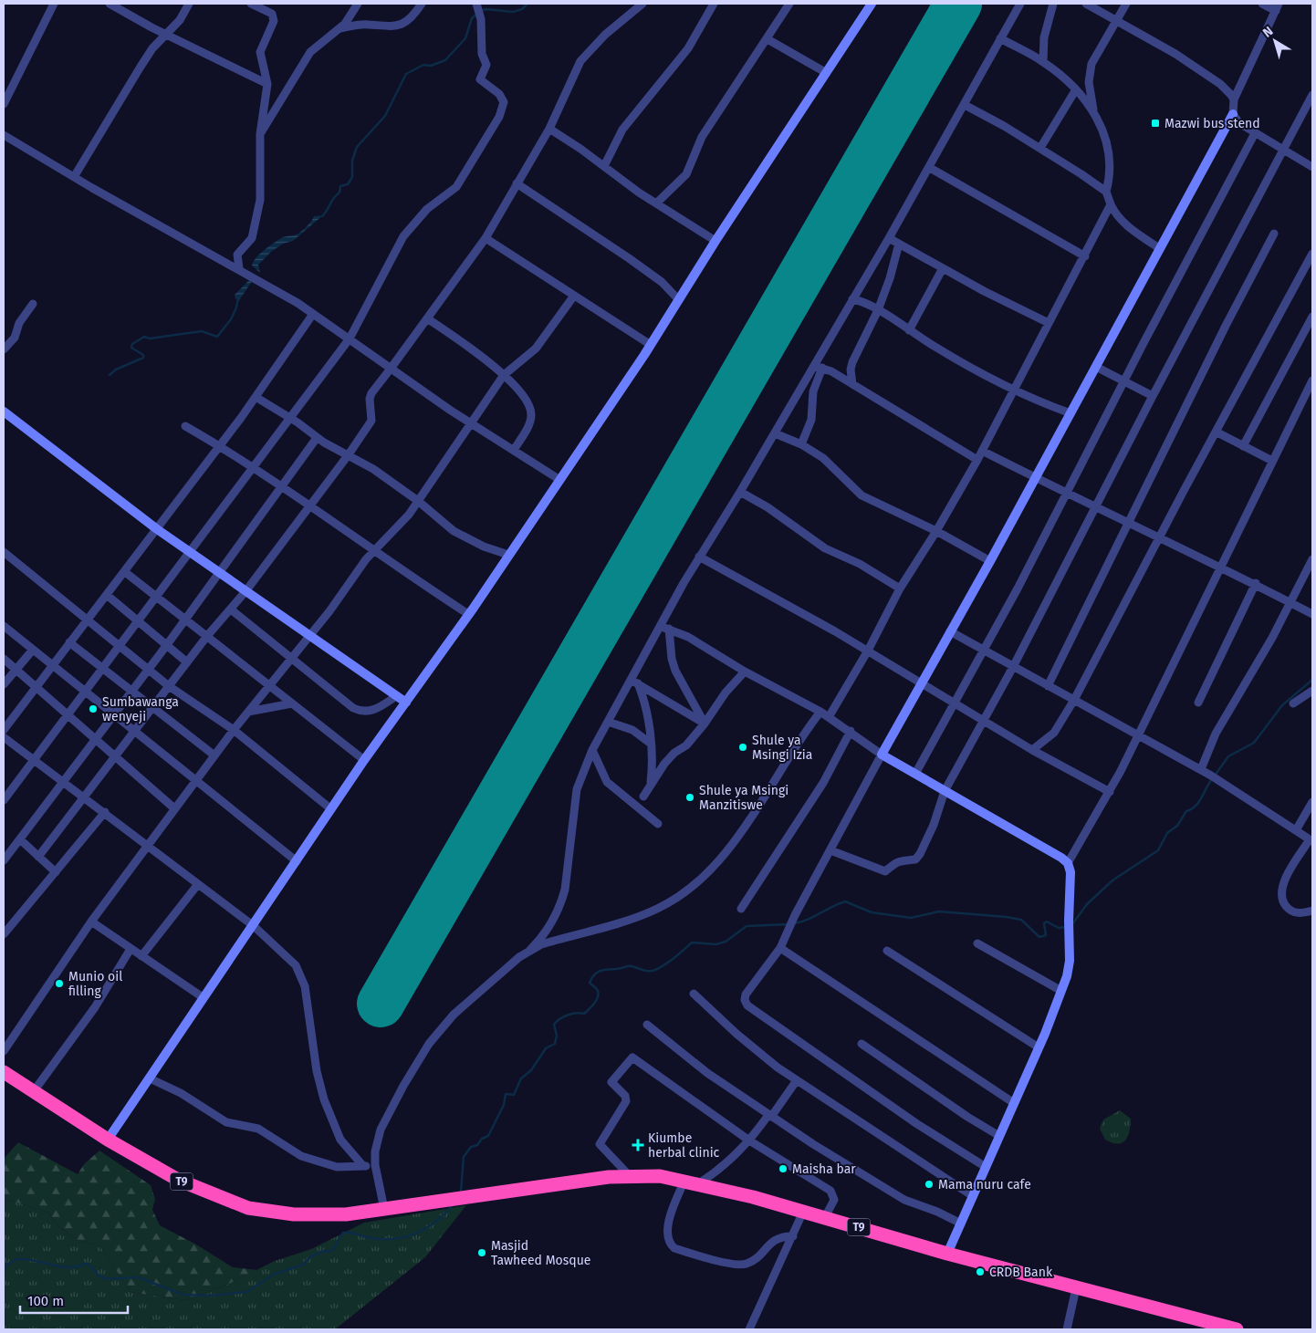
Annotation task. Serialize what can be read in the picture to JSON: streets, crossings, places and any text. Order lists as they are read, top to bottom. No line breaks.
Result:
{"streets":{"highway":["T9"]},"places":{"transit":["Mazwi bus stend"],"other":["Sumbawanga wenyeji","Shule ya Msingi Izia","Shule ya Msingi Manzitiswe","Munio oil filling","Maisha bar","Mama nuru cafe","Masjid Tawheed Mosque","CRDB Bank"],"health":["Kiumbe herbal clinic"]},"scale_bar":"100 m","north":"top left"}
